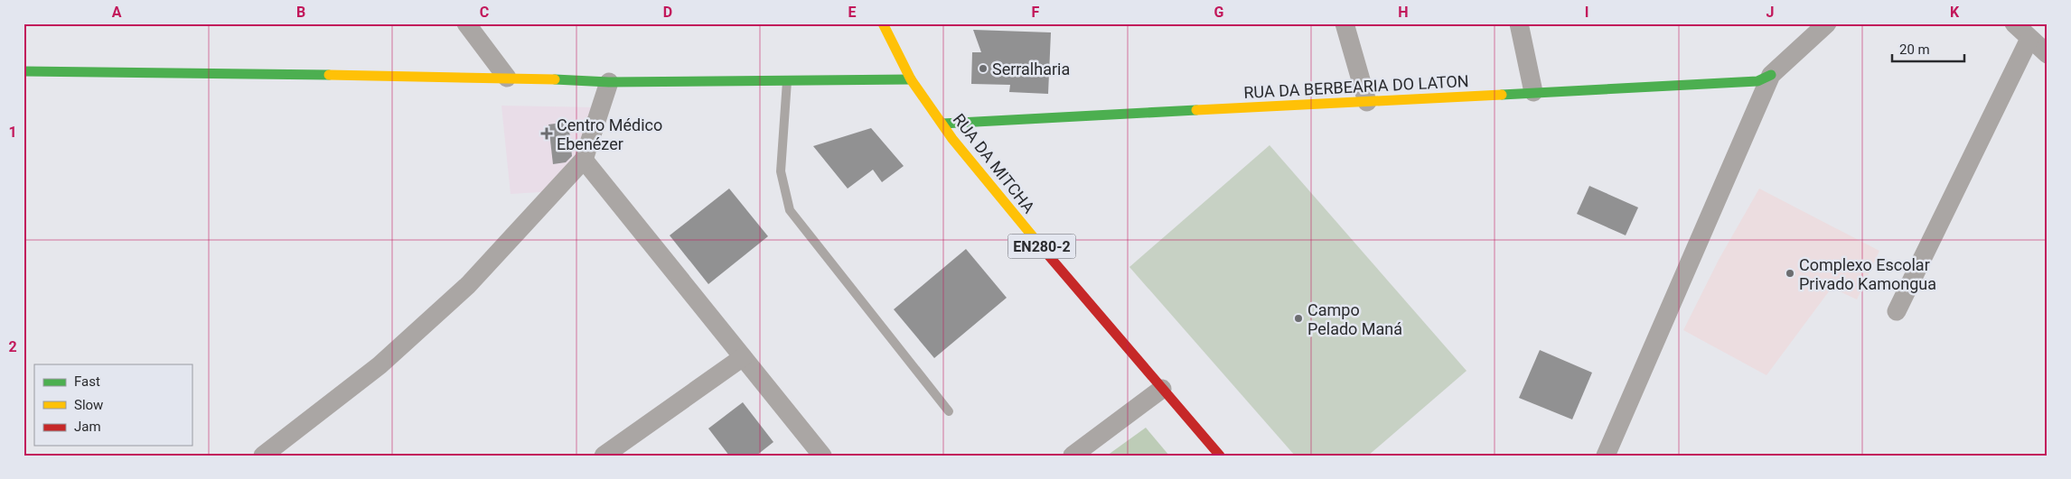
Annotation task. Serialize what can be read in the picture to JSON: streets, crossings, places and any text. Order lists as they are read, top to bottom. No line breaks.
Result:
{"streets":{"street":["RUA DA BERBEARIA DO LATON","RUA DA MITCHA","EN280-2"]},"crossings":[["RUA DA BERBEARIA DO LATON","RUA DA MITCHA"]],"places":{"other":["Serralharia","Complexo Escolar Privado Kamongua","Campo Pelado Maná"],"health":["Centro Médico Ebenézer"]},"legend":["Fast","Slow","Jam"],"scale_bar":"20 m","grid":{"columns":["A","B","C","D","E","F","G","H","I","J","K"],"rows":["1","2"]}}
